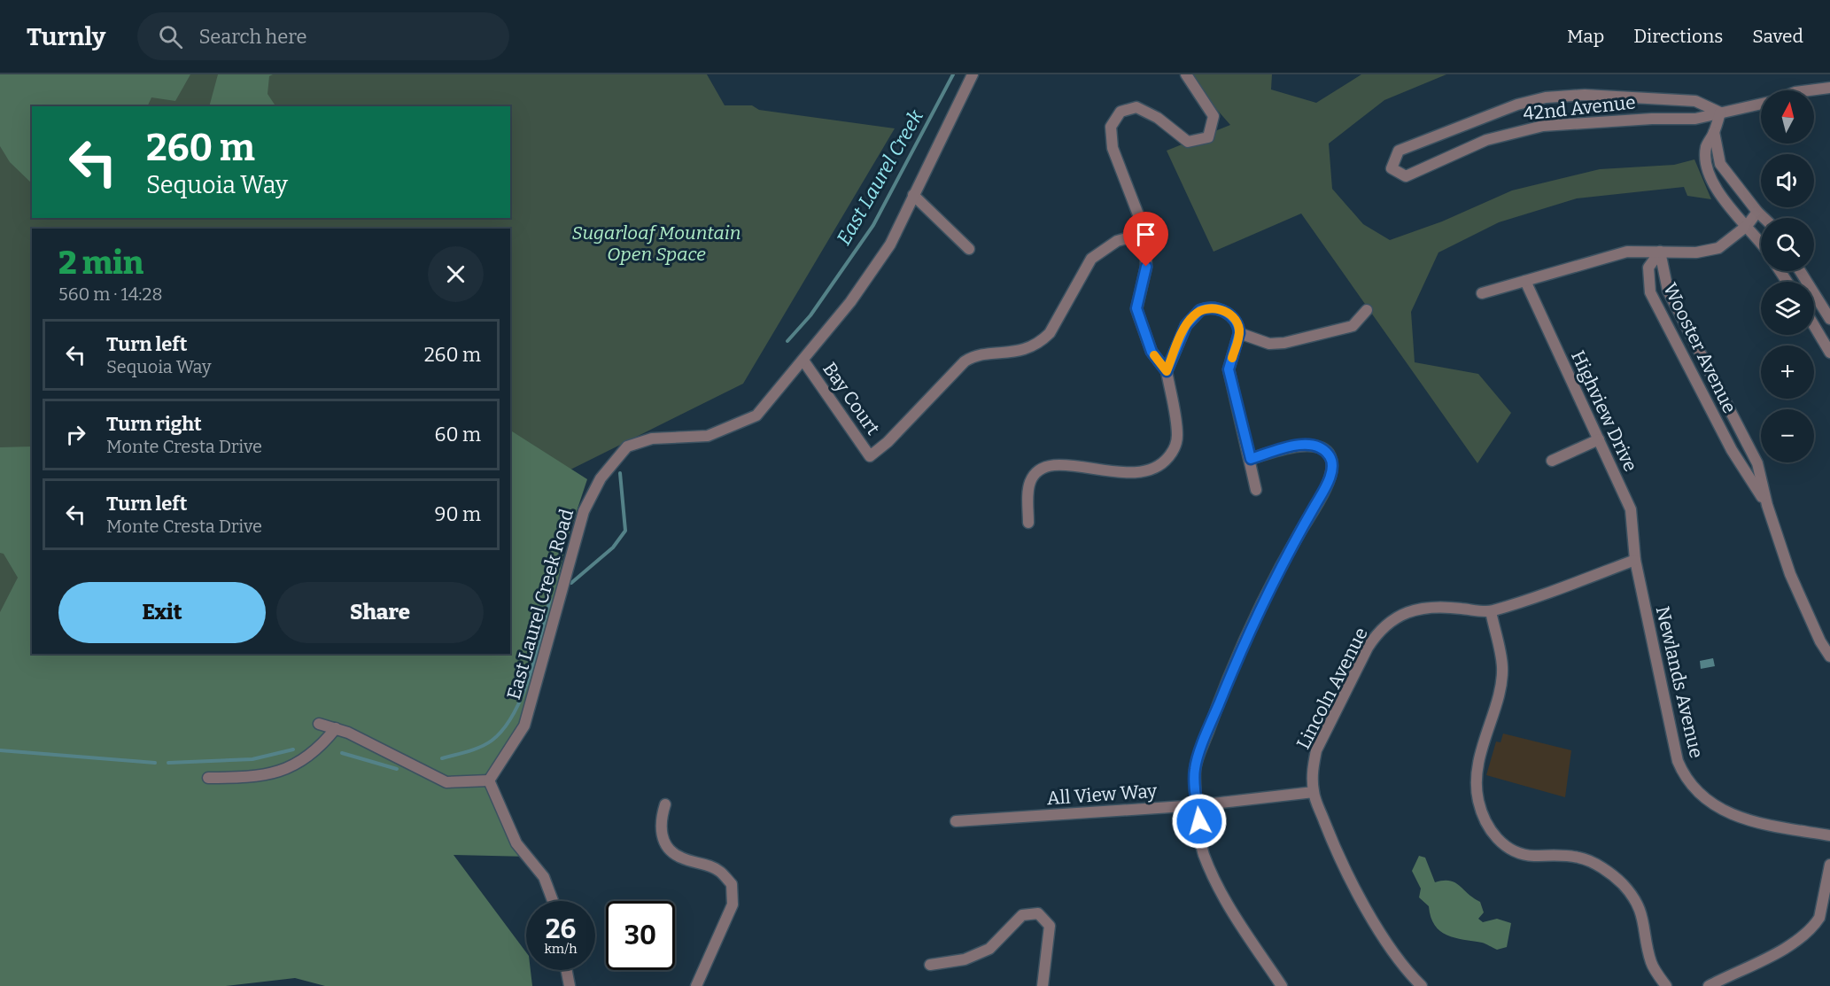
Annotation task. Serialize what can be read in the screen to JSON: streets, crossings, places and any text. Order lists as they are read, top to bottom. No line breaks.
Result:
{"streets":{"street":["42nd Avenue","Wooster Avenue","Bay Court","Highview Drive","East Laurel Creek Road","Newlands Avenue","Lincoln Avenue","All View Way"]},"crossings":[["Bay Court","East Laurel Creek Road"],["Highview Drive","Newlands Avenue"],["Highview Drive","Lincoln Avenue"],["Newlands Avenue","Lincoln Avenue"],["Lincoln Avenue","All View Way"]],"water":["East Laurel Creek"],"parks":["Sugarloaf Mountain Open Space"],"north":"top","page":{"header":"Turnly","search":"Search here","nav":["Map","Directions","Saved"],"map_buttons":["+","−"],"turn":["260 m","Sequoia Way"],"heading":["2 min","560 m · 14:28"],"list":[{"name":"Turn left","note":"Sequoia Way","value":"260 m"},{"name":"Turn right","note":"Monte Cresta Drive","value":"60 m"},{"name":"Turn left","note":"Monte Cresta Drive","value":"90 m"}],"buttons":["Exit","Share"],"speed":"26 km/h","limit":"30"}}
